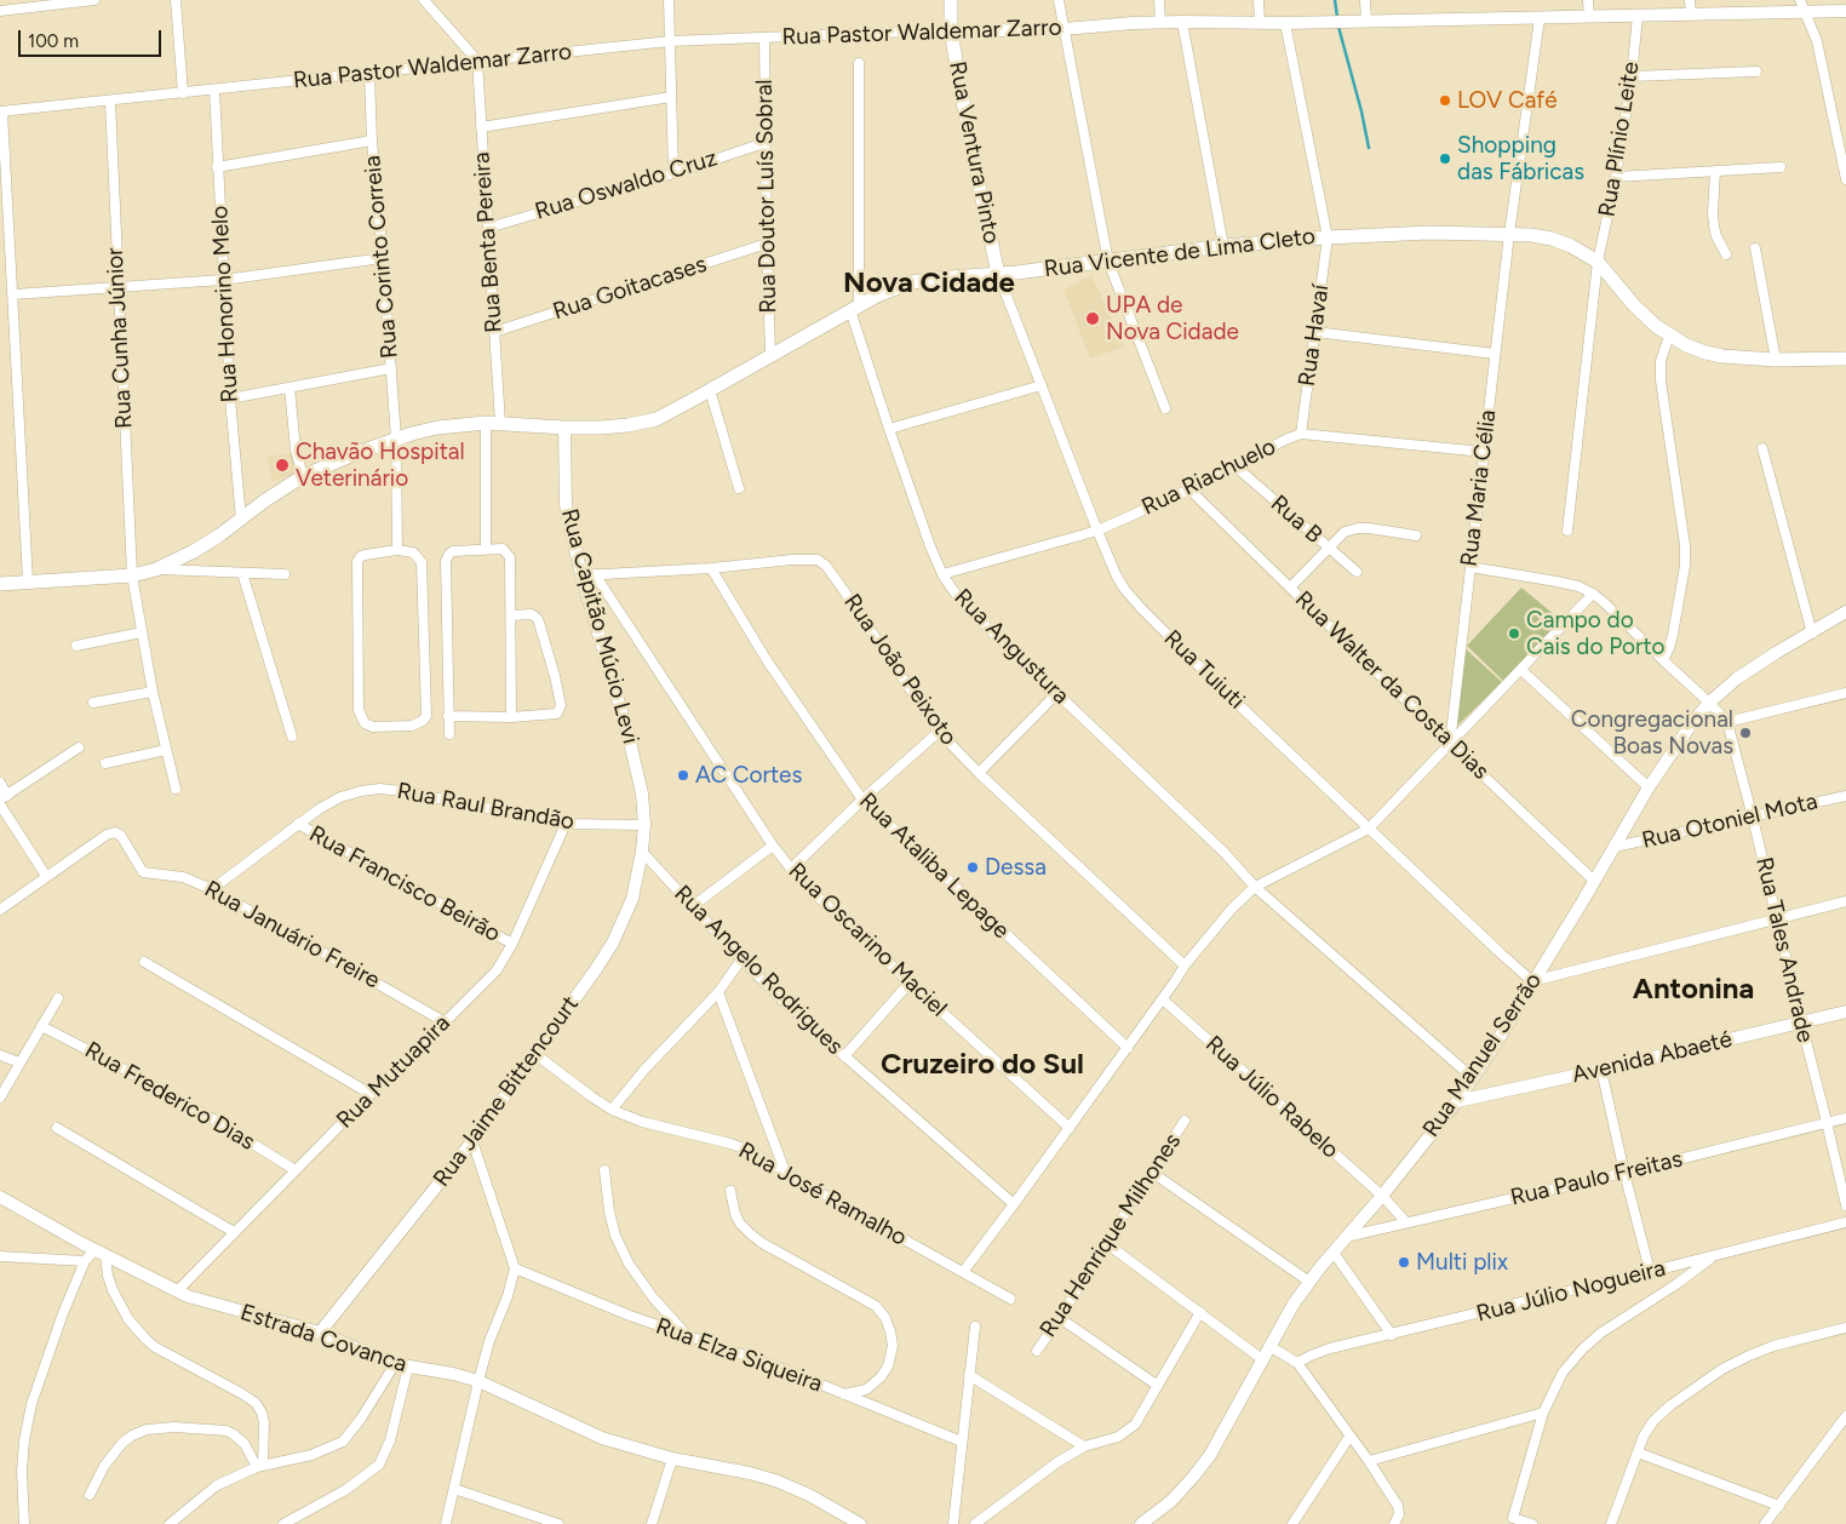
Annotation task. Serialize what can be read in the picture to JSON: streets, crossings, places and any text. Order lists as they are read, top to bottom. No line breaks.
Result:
{"streets":{"main road":["Rua Ventura Pinto","Rua Vicente de Lima Cleto"],"street":["Rua Pastor Waldemar Zarro","Rua Plínio Leite","Rua Oswaldo Cruz","Rua Doutor Luís Sobral","Rua Benta Pereira","Rua Corinto Correia","Rua Goitacases","Rua Honorino Melo","Rua Havaí","Rua Cunha Júnior","Rua Riachuelo","Rua Maria Célia","Rua B","Rua Capitão Múcio Levi","Rua Angustura","Rua João Peixoto","Rua Tuiuti","Rua Walter da Costa Dias","Rua Raul Brandão","Rua Otoniel Mota","Rua Ataliba Lepage","Rua Francisco Beirão","Rua Januário Freire","Rua Oscarino Maciel","Rua Tales Andrade","Rua Angelo Rodrigues","Rua Manuel Serrão","Avenida Abaeté","Rua Mutuapira","Rua Jaime Bittencourt","Rua Frederico Dias","Rua Júlio Rabelo","Rua Paulo Freitas","Rua José Ramalho","Rua Henrique Milhones","Rua Júlio Nogueira","Estrada Covanca","Rua Elza Siqueira"]},"crossings":[["Rua Pastor Waldemar Zarro","Rua Plínio Leite"],["Rua Pastor Waldemar Zarro","Rua Ventura Pinto"],["Rua Pastor Waldemar Zarro","Rua Doutor Luís Sobral"],["Rua Pastor Waldemar Zarro","Rua Benta Pereira"],["Rua Pastor Waldemar Zarro","Rua Corinto Correia"],["Rua Pastor Waldemar Zarro","Rua Honorino Melo"],["Rua Pastor Waldemar Zarro","Rua Havaí"],["Rua Pastor Waldemar Zarro","Rua Cunha Júnior"],["Rua Pastor Waldemar Zarro","Rua Maria Célia"],["Rua Plínio Leite","Rua Vicente de Lima Cleto"],["Rua Ventura Pinto","Rua Vicente de Lima Cleto"],["Rua Ventura Pinto","Rua Tuiuti"],["Rua Oswaldo Cruz","Rua Doutor Luís Sobral"],["Rua Oswaldo Cruz","Rua Benta Pereira"],["Rua Doutor Luís Sobral","Rua Vicente de Lima Cleto"],["Rua Doutor Luís Sobral","Rua Goitacases"],["Rua Benta Pereira","Rua Vicente de Lima Cleto"],["Rua Benta Pereira","Rua Goitacases"],["Rua Vicente de Lima Cleto","Rua Corinto Correia"],["Rua Vicente de Lima Cleto","Rua Honorino Melo"],["Rua Vicente de Lima Cleto","Rua Havaí"],["Rua Vicente de Lima Cleto","Rua Cunha Júnior"],["Rua Vicente de Lima Cleto","Rua Maria Célia"],["Rua Vicente de Lima Cleto","Rua Capitão Múcio Levi"],["Rua Vicente de Lima Cleto","Rua Angustura"],["Rua Vicente de Lima Cleto","Rua Tuiuti"],["Rua Havaí","Rua Riachuelo"],["Rua Riachuelo","Rua Maria Célia"],["Rua Riachuelo","Rua B"],["Rua Riachuelo","Rua Angustura"],["Rua Riachuelo","Rua Tuiuti"],["Rua Riachuelo","Rua Walter da Costa Dias"],["Rua Maria Célia","Rua Walter da Costa Dias"],["Rua Maria Célia","Rua Tales Andrade"],["Rua Capitão Múcio Levi","Rua João Peixoto"],["Rua Capitão Múcio Levi","Rua Raul Brandão"],["Rua Capitão Múcio Levi","Rua Jaime Bittencourt"],["Rua Angustura","Rua Manuel Serrão"],["Rua João Peixoto","Rua Ataliba Lepage"],["Rua João Peixoto","Rua Oscarino Maciel"],["Rua Tuiuti","Rua Manuel Serrão"],["Rua Walter da Costa Dias","Rua Manuel Serrão"],["Rua Raul Brandão","Rua Francisco Beirão"],["Rua Raul Brandão","Rua Januário Freire"],["Rua Raul Brandão","Rua Mutuapira"],["Rua Raul Brandão","Rua Jaime Bittencourt"],["Rua Otoniel Mota","Rua Tales Andrade"],["Rua Otoniel Mota","Rua Manuel Serrão"],["Rua Francisco Beirão","Rua Mutuapira"],["Rua Januário Freire","Rua Mutuapira"],["Rua Tales Andrade","Rua Manuel Serrão"],["Rua Tales Andrade","Avenida Abaeté"],["Rua Tales Andrade","Rua Paulo Freitas"],["Rua Angelo Rodrigues","Rua Jaime Bittencourt"],["Rua Manuel Serrão","Avenida Abaeté"],["Rua Manuel Serrão","Rua Júlio Rabelo"],["Rua Manuel Serrão","Rua Paulo Freitas"],["Rua Mutuapira","Rua Frederico Dias"],["Rua Mutuapira","Estrada Covanca"],["Rua Jaime Bittencourt","Rua José Ramalho"],["Rua Jaime Bittencourt","Estrada Covanca"],["Rua Júlio Rabelo","Rua Paulo Freitas"]],"districts":["Nova Cidade","Antonina","Cruzeiro do Sul"],"places":["LOV Café","Shopping das Fábricas","UPA de Nova Cidade","Chavão Hospital Veterinário","Campo do Cais do Porto","Congregacional Boas Novas","AC Cortes","Dessa","Multi plix"],"scale_bar":"100 m"}
